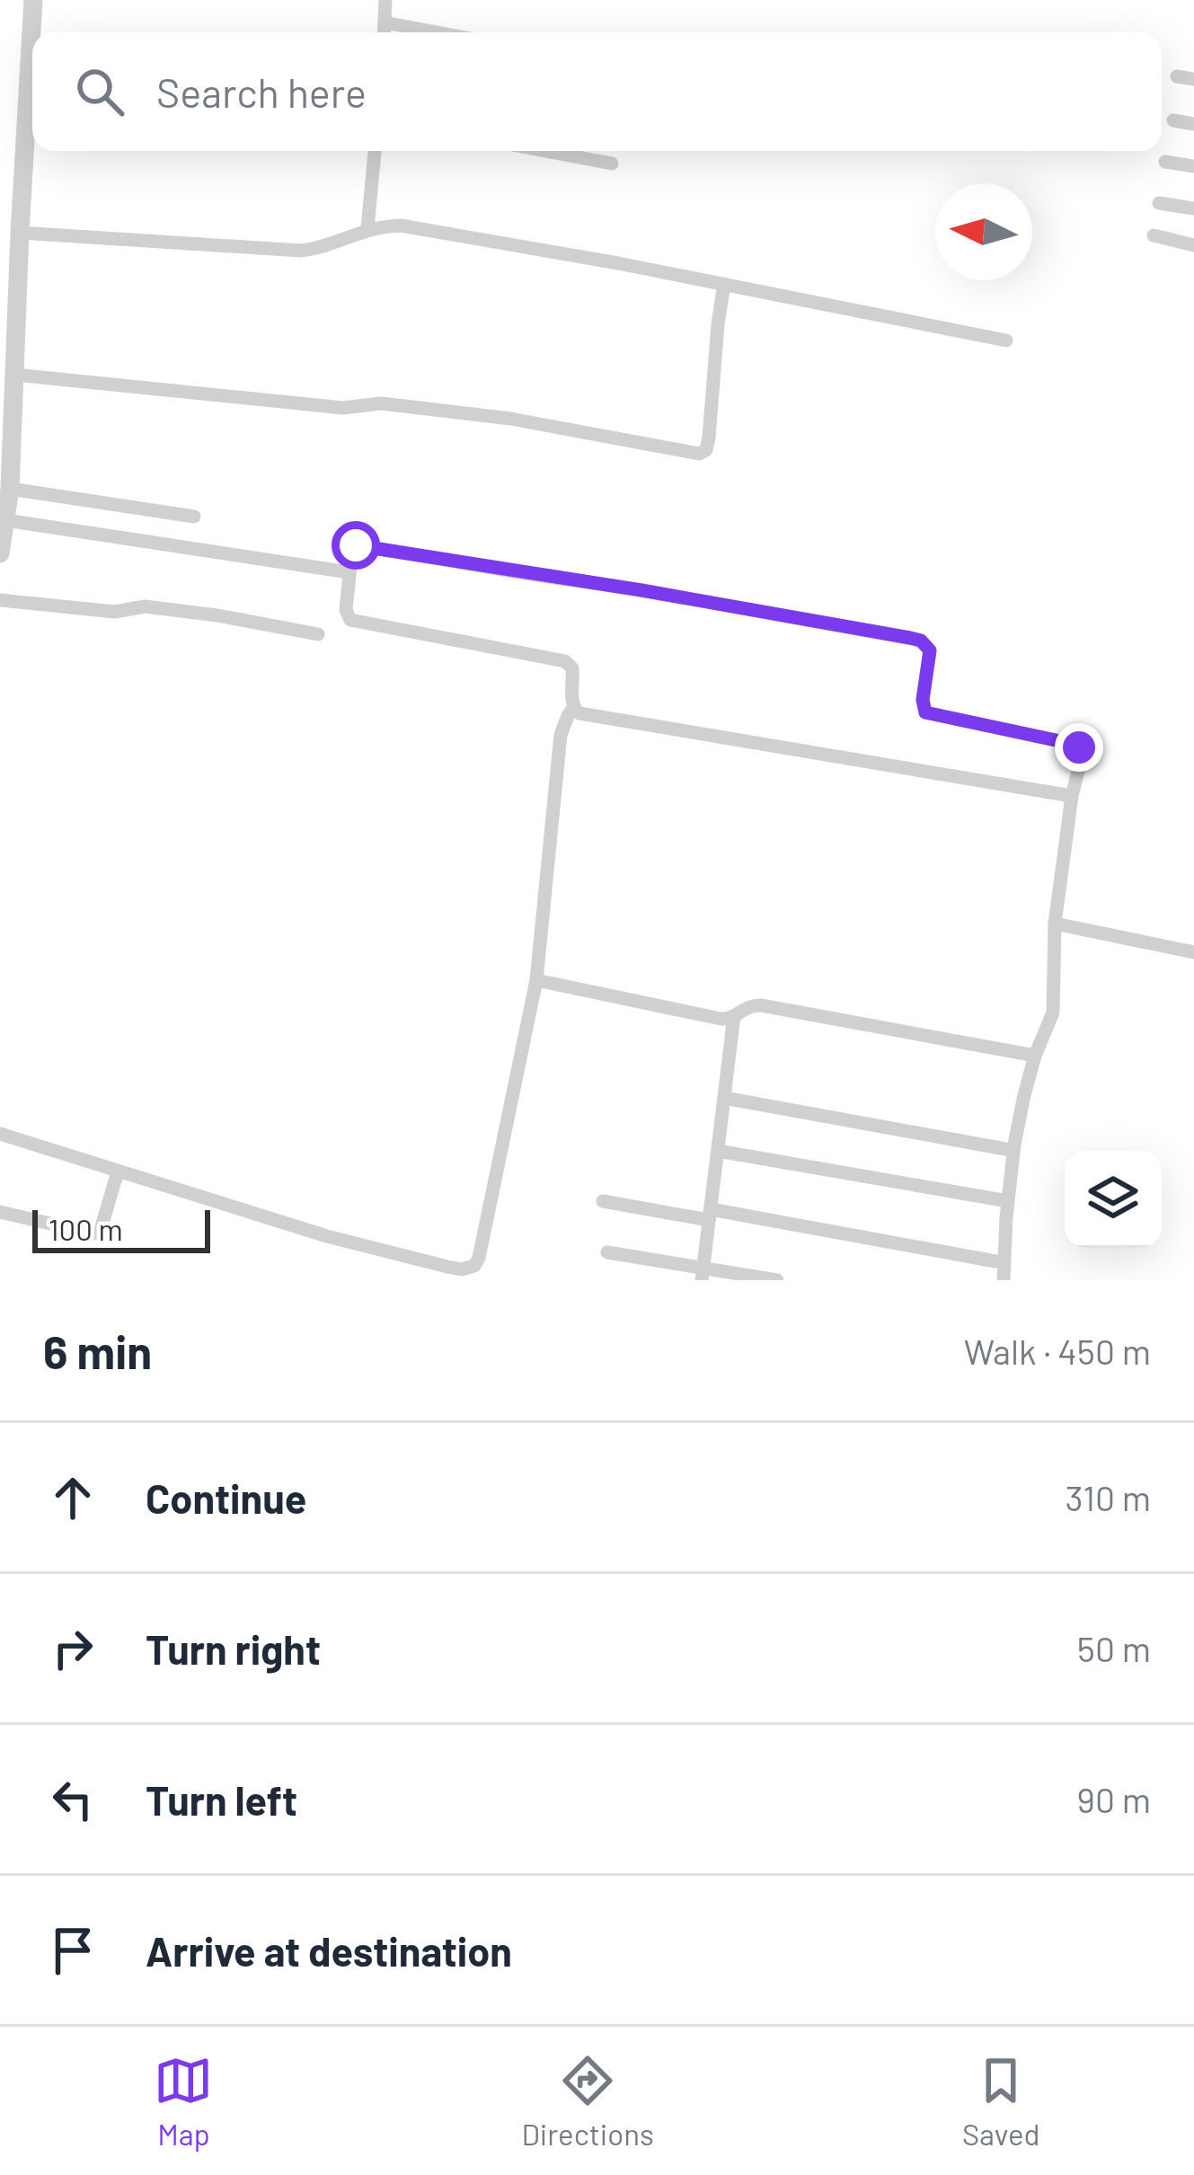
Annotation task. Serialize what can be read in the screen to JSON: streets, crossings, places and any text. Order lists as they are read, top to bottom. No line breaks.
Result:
{"scale_bar":"100 m","north":"left","page":{"search":"Search here","scale":"100 m","heading":["6 min","Walk · 450 m"],"list":[["Continue","310 m"],["Turn right","50 m"],["Turn left","90 m"],"Arrive at destination"],"nav":["Map","Directions","Saved"]}}
